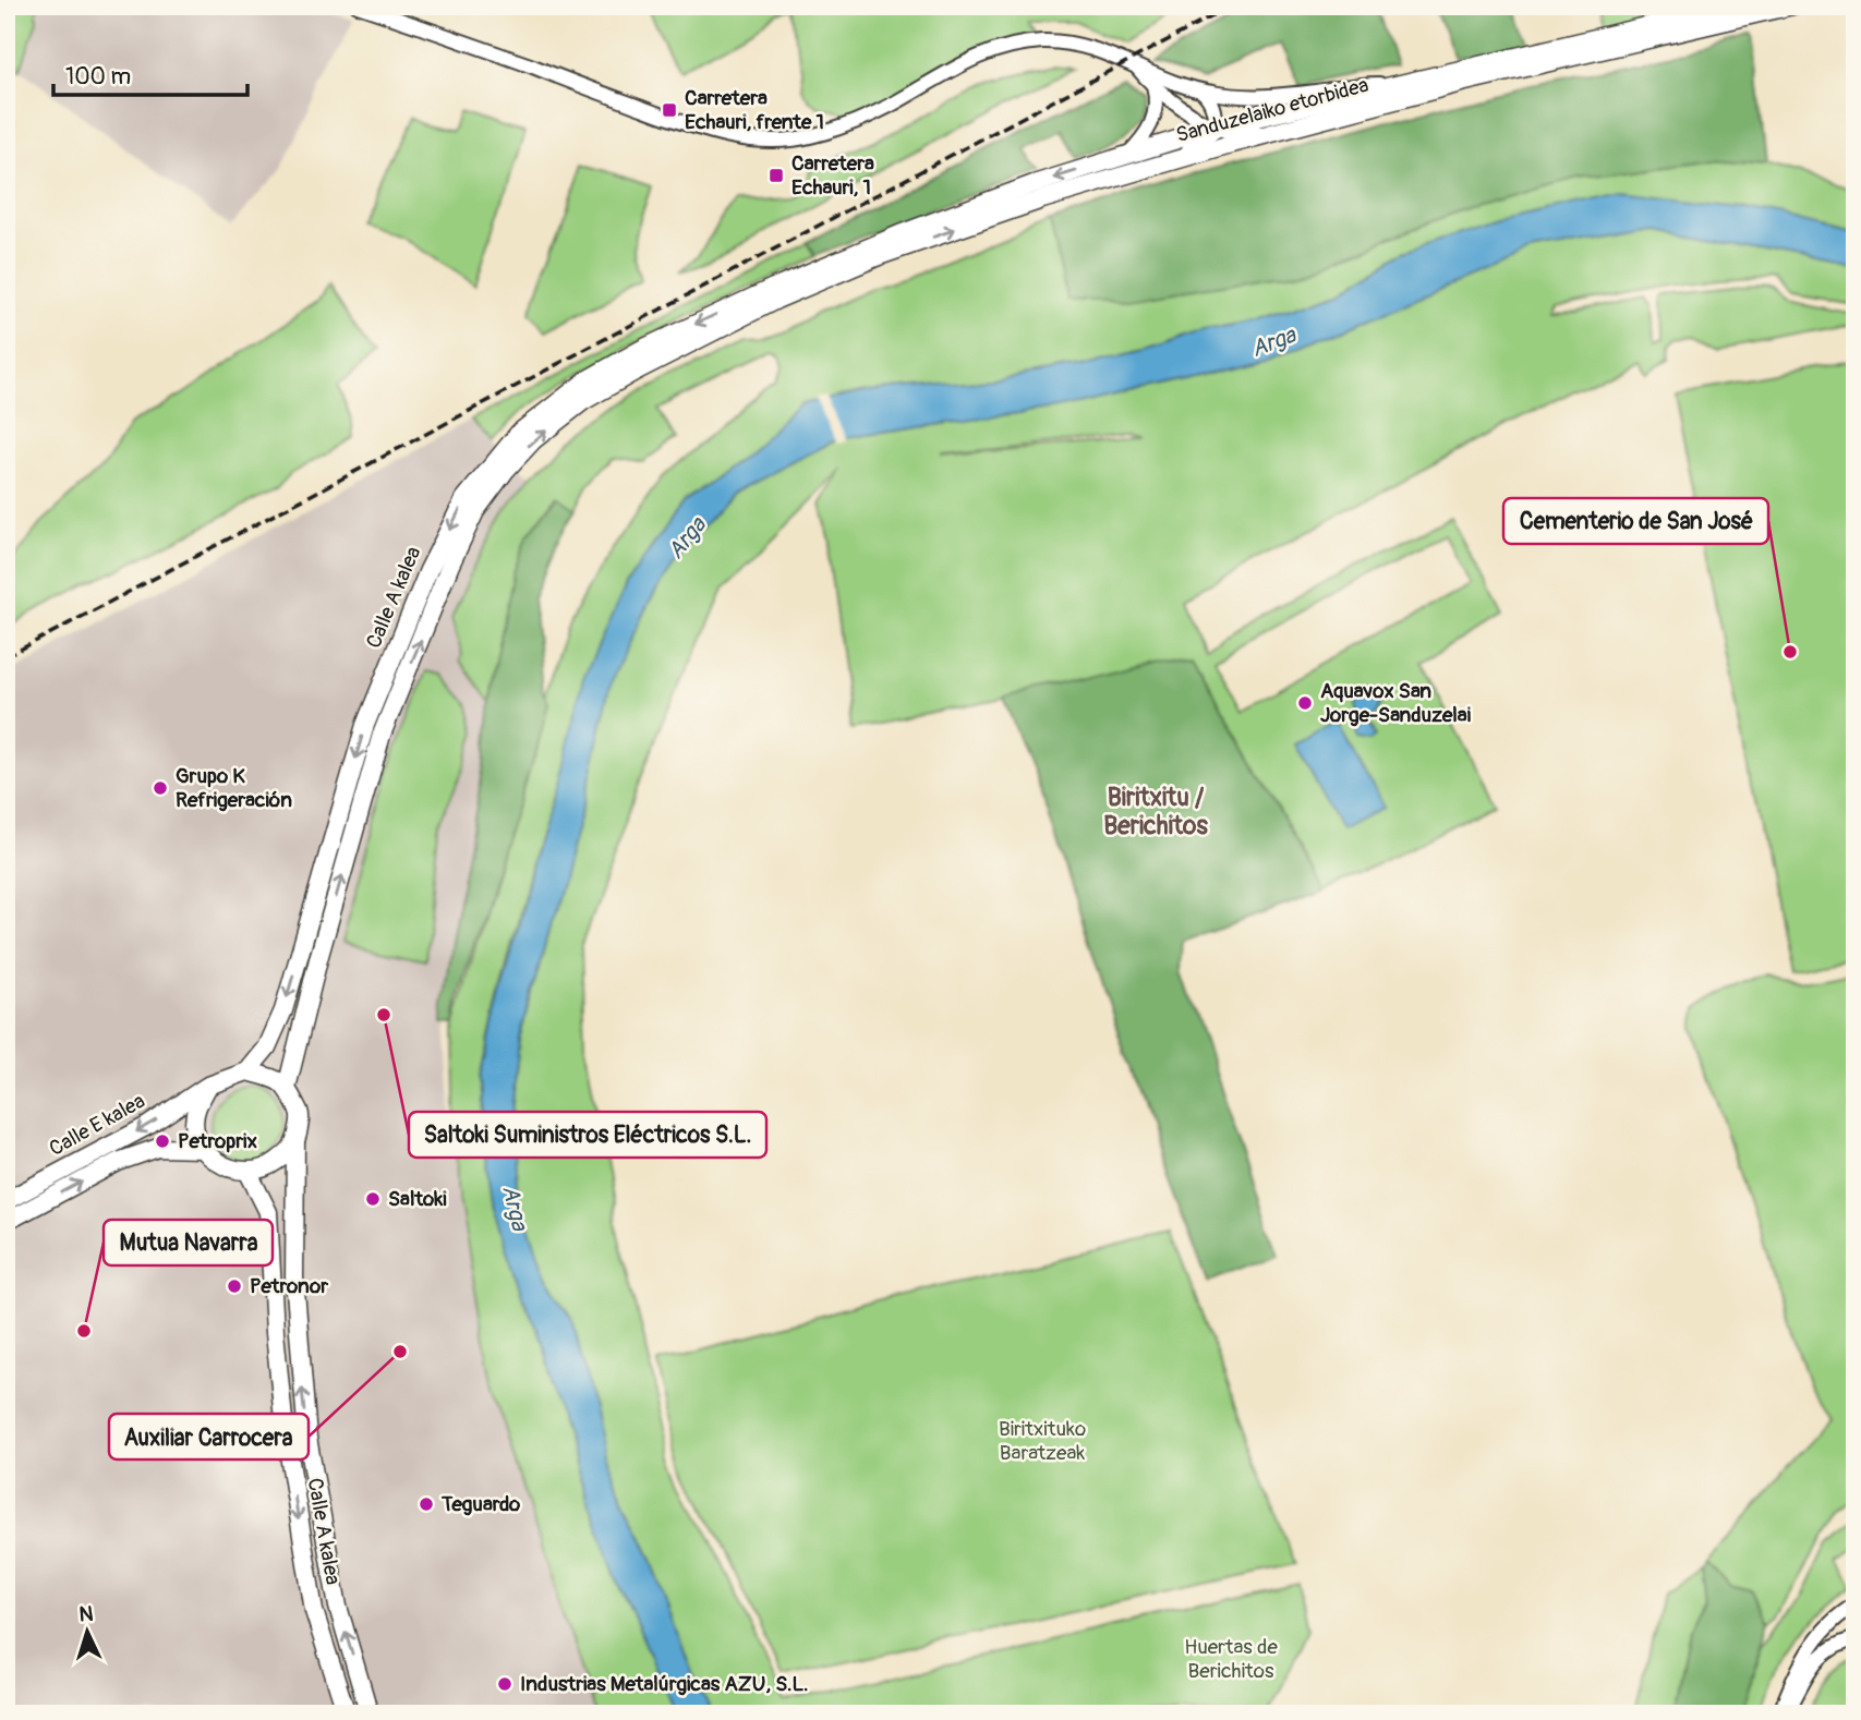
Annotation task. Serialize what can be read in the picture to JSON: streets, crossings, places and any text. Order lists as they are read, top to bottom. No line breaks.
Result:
{"streets":{"main road":["Sanduzelaiko etorbidea","Calle A kalea","Calle E kalea"]},"crossings":[["Sanduzelaiko etorbidea","Calle A kalea"],["Calle A kalea","Calle E kalea"]],"districts":["Biritxitu / Berichitos"],"water":["Arga"],"parks":["Biritxituko Baratzeak","Huertas de Berichitos"],"places":{"transit":["Carretera Echauri, frente 1","Carretera Echauri, 1"],"other":["Cementerio de San José","Aquavox San Jorge-Sanduzelai","Grupo K Refrigeración","Saltoki Suministros Eléctricos S.L.","Petroprix","Saltoki","Petronor","Mutua Navarra","Auxiliar Carrocera","Teguardo","Industrias Metalúrgicas AZU, S.L."]},"scale_bar":"100 m","north":"top"}
